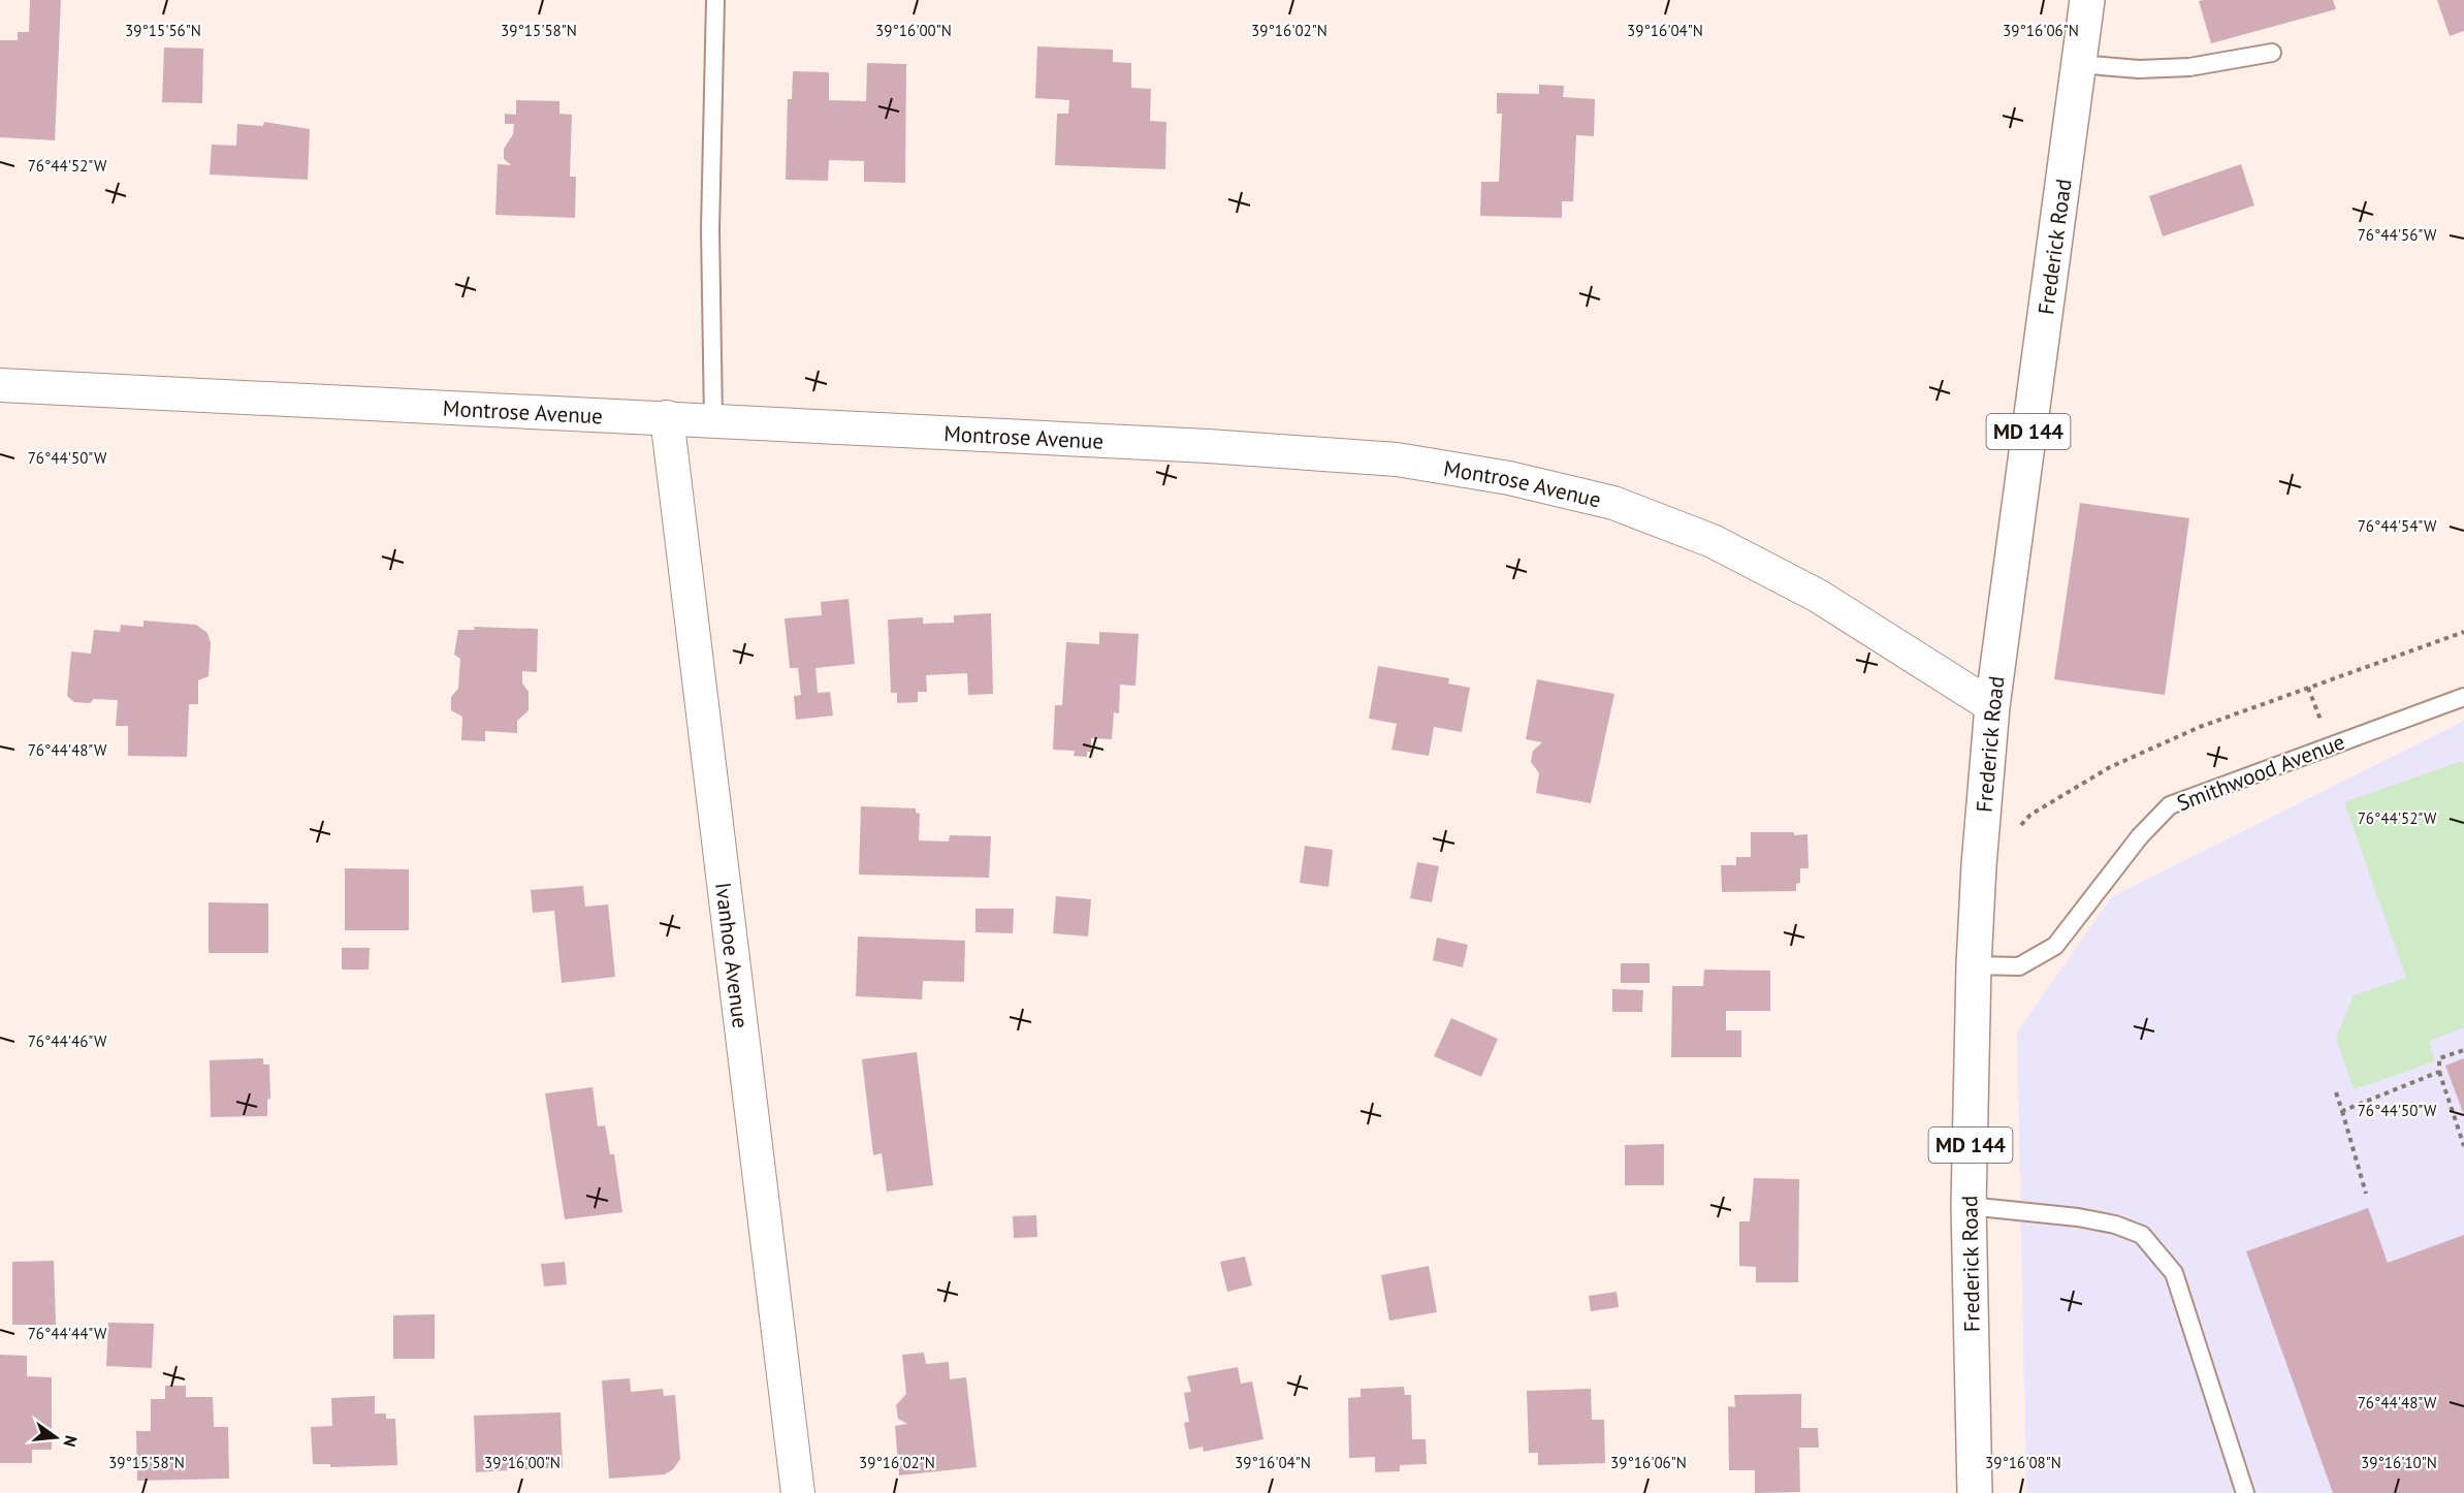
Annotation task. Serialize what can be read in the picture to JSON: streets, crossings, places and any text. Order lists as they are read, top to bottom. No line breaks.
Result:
{"streets":{"main road":["Frederick Road","MD 144"],"street":["Montrose Avenue","Ivanhoe Avenue"],"lane":["Smithwood Avenue"]},"crossings":[["Frederick Road","Montrose Avenue"],["Frederick Road","Smithwood Avenue"],["Montrose Avenue","Ivanhoe Avenue"]],"north":"right","coordinates":["39°15'56\"N","39°15'58\"N","39°16'00\"N","39°16'02\"N","39°16'04\"N","39°16'06\"N","76°44'52\"W","76°44'56\"W","76°44'50\"W","76°44'54\"W","76°44'48\"W","76°44'46\"W","76°44'44\"W","39°16'08\"N","39°16'10\"N"]}
